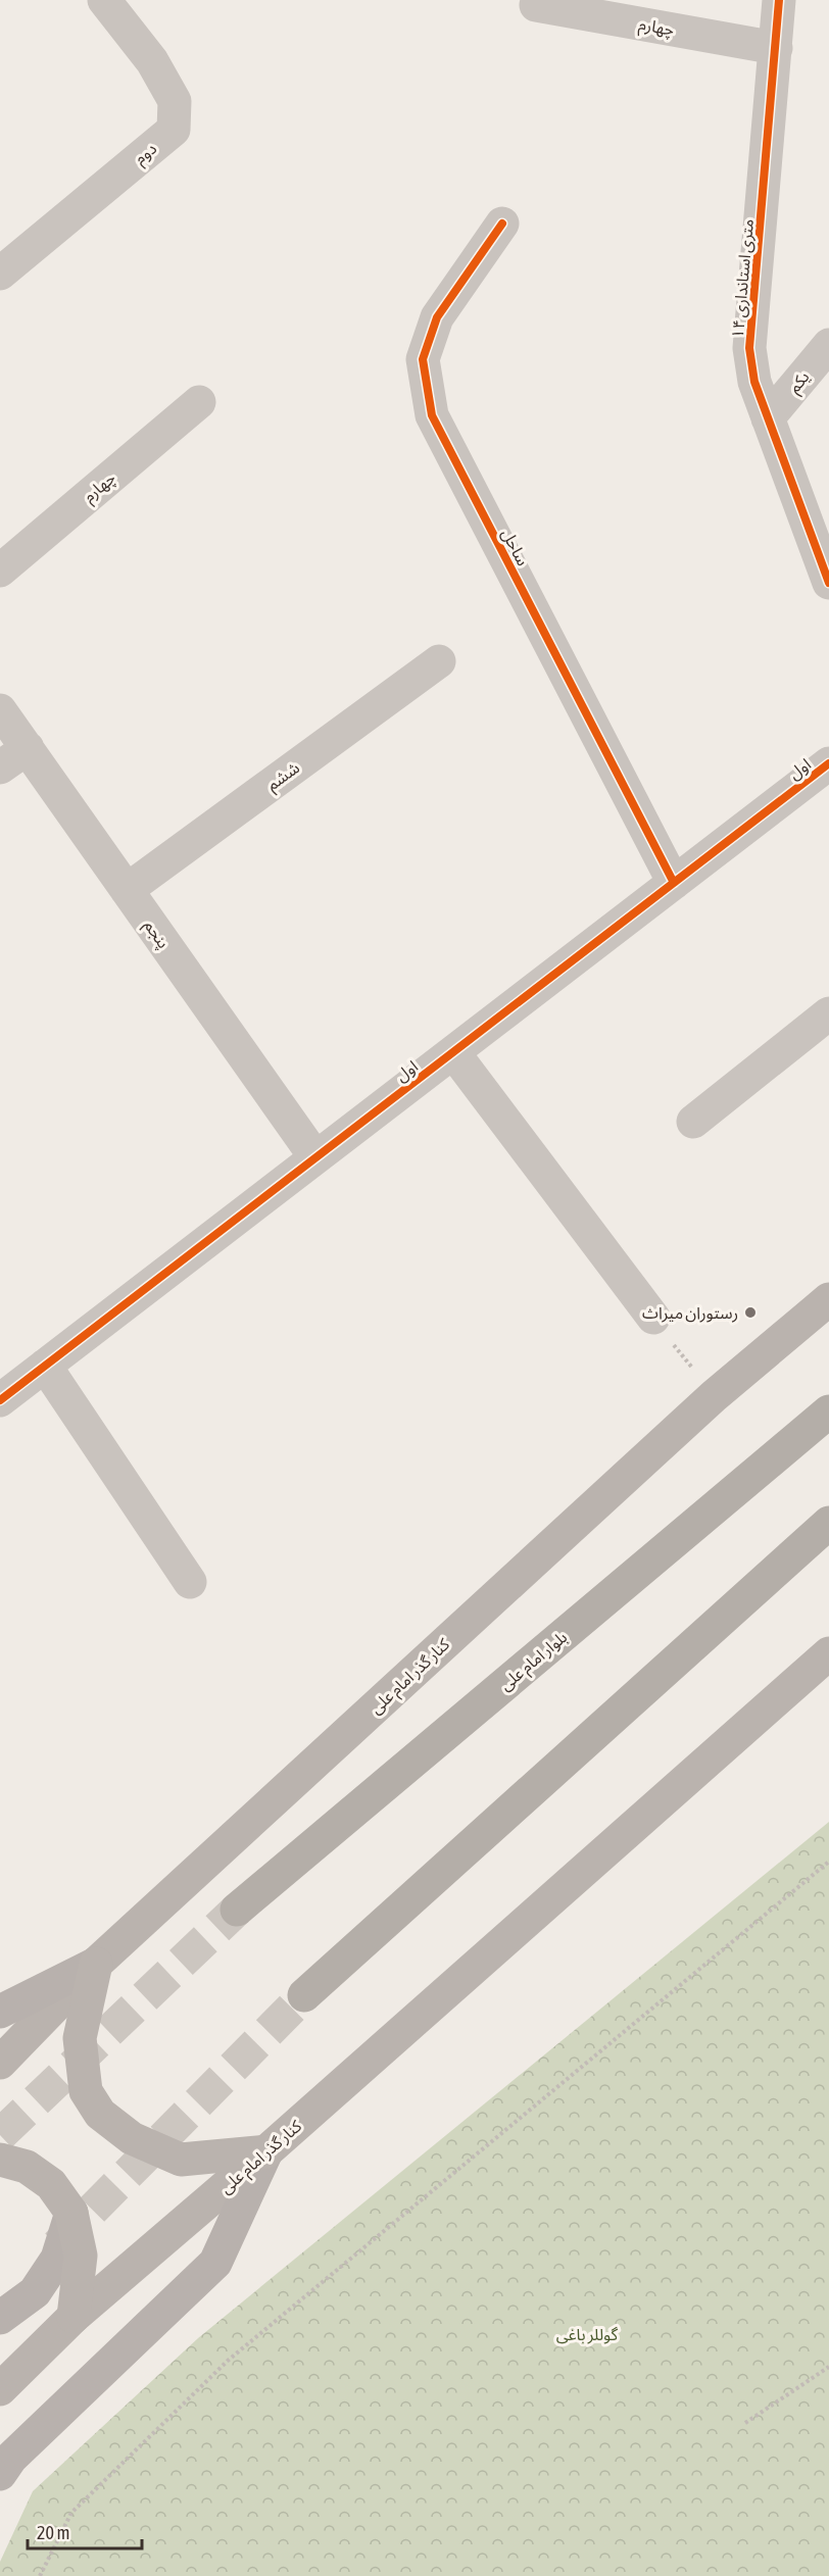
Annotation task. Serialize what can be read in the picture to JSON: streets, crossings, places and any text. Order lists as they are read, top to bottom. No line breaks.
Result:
{"streets":{"highway":["بلوار امام علی"],"main road":["کنار گذر امام علی"],"street":["چهارم","دوم","۱۴ متری استانداری","یکم","ساحل","اول","ششم","پنجم"]},"crossings":[["چهارم","۱۴ متری استانداری"],["۱۴ متری استانداری","یکم"],["ساحل","اول"],["اول","پنجم"],["ششم","پنجم"]],"parks":["گوللر باغی"],"places":["رستوران میراث"],"scale_bar":"20 m"}
